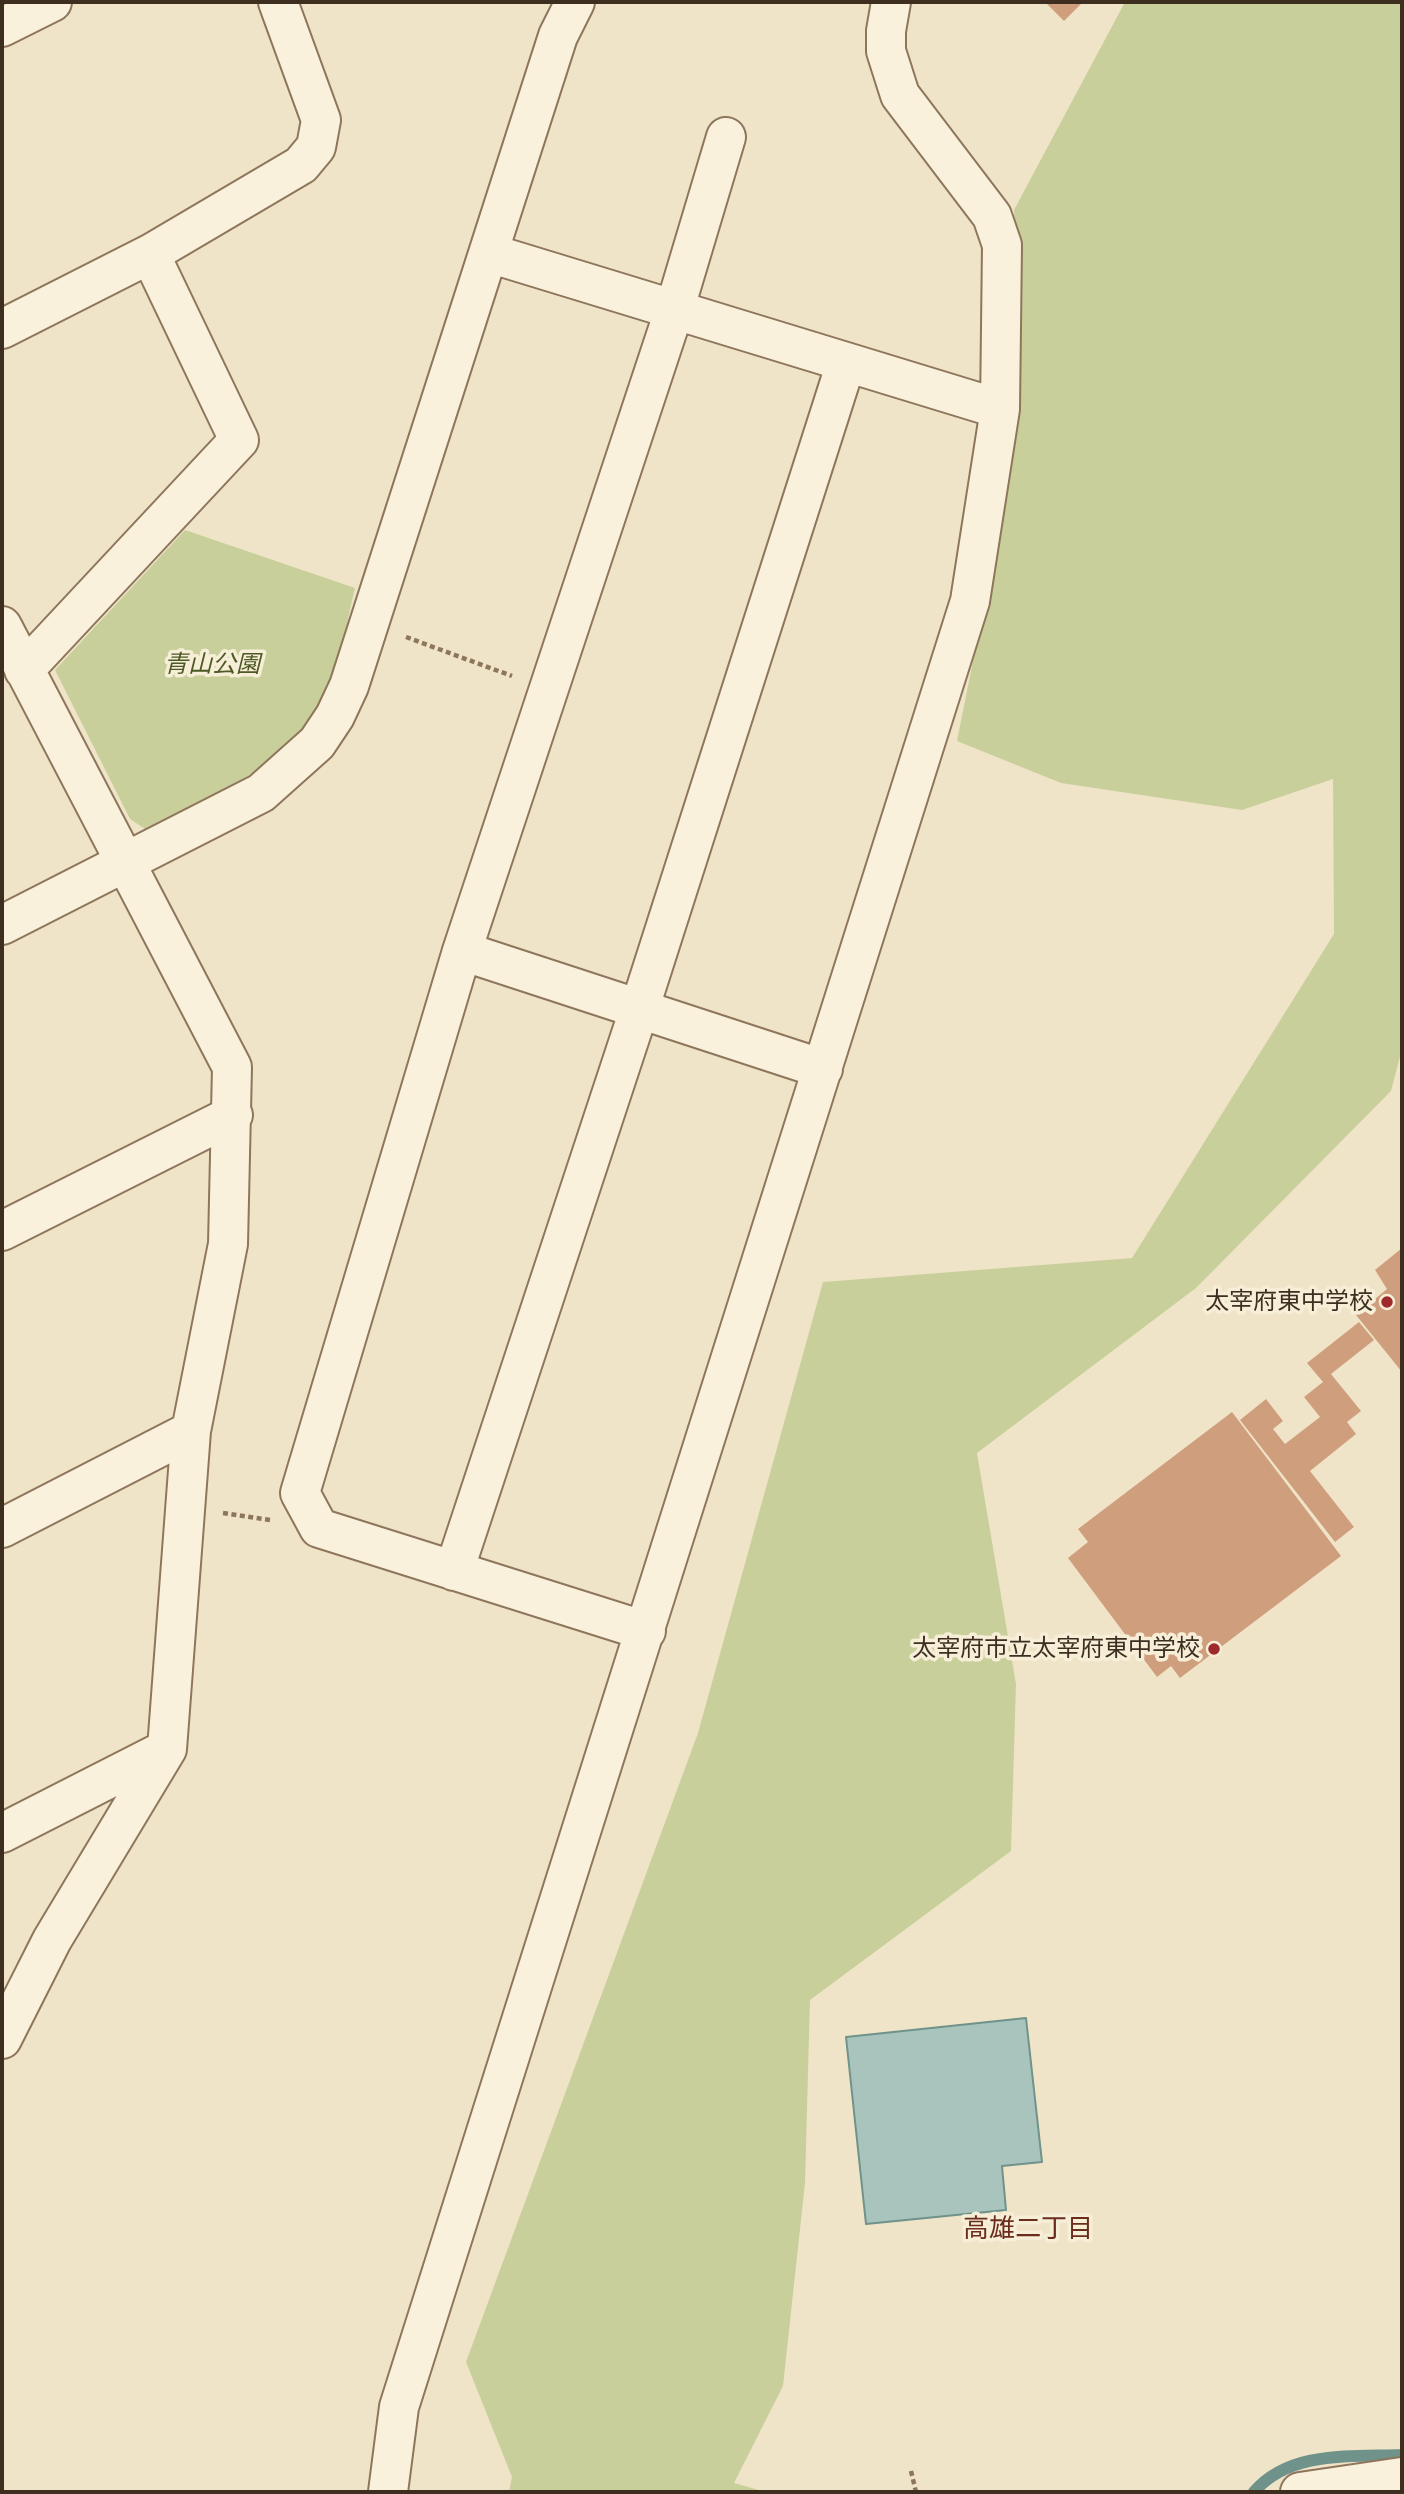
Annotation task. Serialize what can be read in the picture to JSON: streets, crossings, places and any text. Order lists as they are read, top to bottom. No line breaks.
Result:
{"districts":["高雄二丁目"],"parks":["青山公園"],"places":["太宰府東中学校","太宰府市立太宰府東中学校"]}
